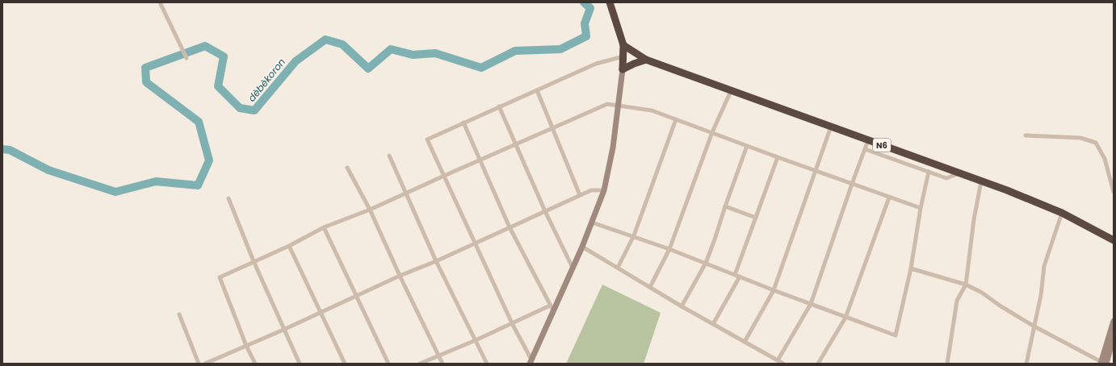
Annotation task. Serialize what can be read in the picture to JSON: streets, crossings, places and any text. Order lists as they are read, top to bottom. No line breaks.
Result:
{"streets":{"highway":["N6"]},"water":["dèbèkoron"]}
